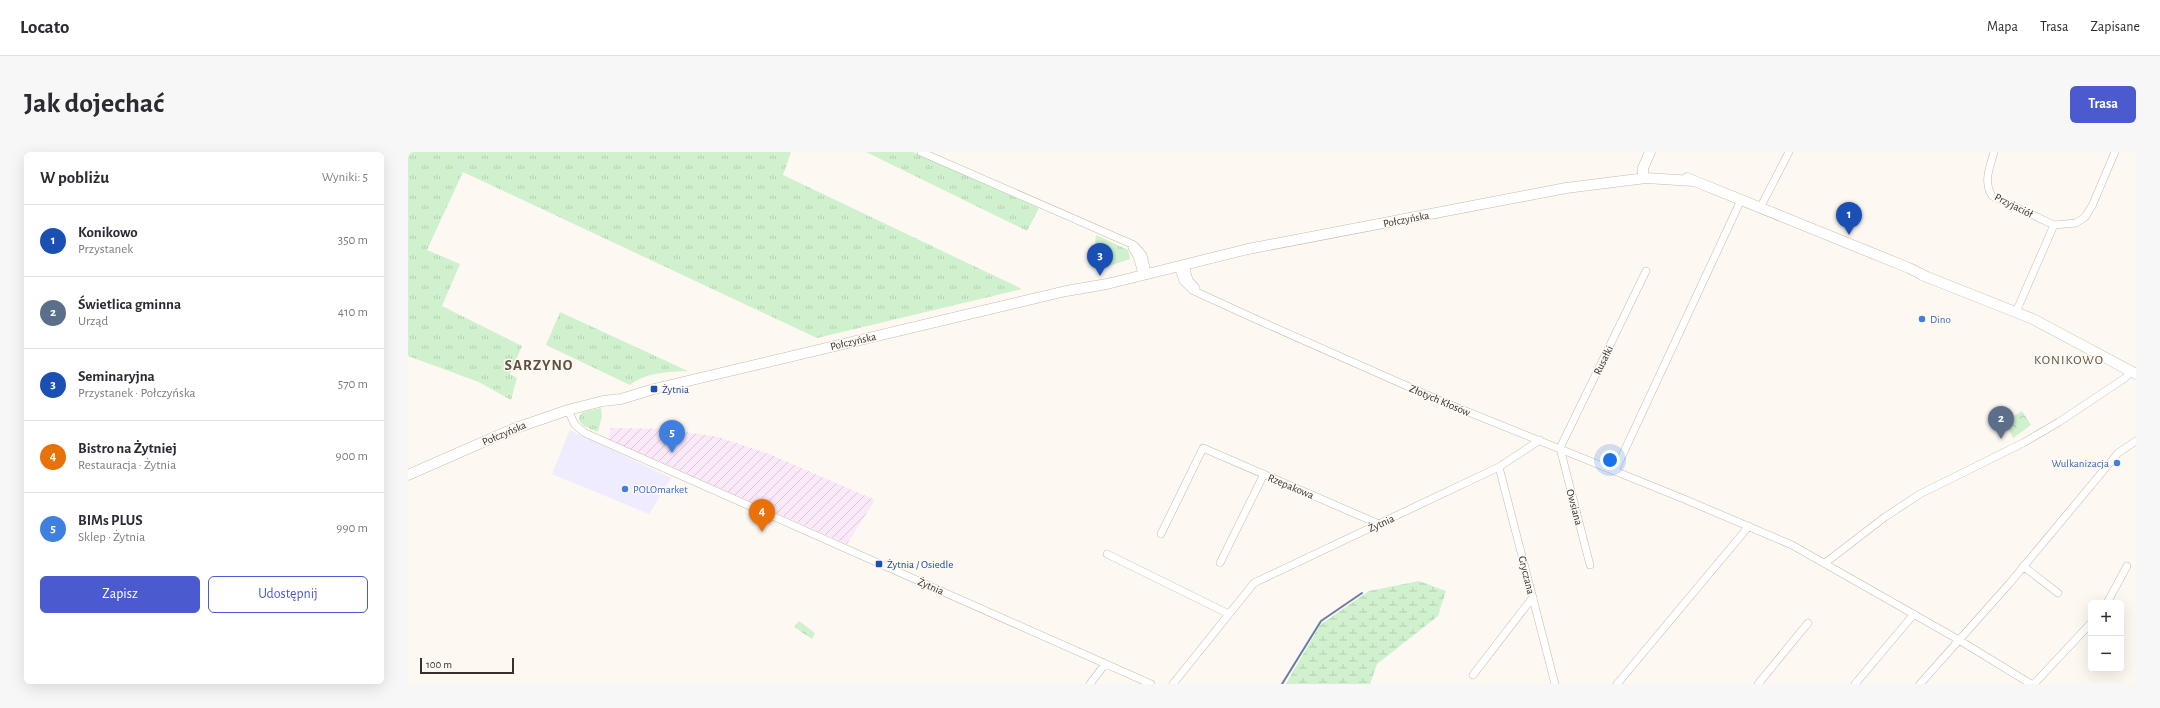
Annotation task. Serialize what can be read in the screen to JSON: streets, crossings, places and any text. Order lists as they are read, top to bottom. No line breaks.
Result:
{"streets":{"main road":["Połczyńska"],"street":["Przyjaciół","Rusałki","Złotych Kłosów","Rzepakowa","Owsiana","Żytnia","Gryczana"]},"crossings":[["Połczyńska","Złotych Kłosów"],["Połczyńska","Żytnia"],["Rusałki","Złotych Kłosów"],["Rusałki","Owsiana"],["Złotych Kłosów","Owsiana"],["Złotych Kłosów","Żytnia"],["Rzepakowa","Żytnia"],["Żytnia","Gryczana"]],"districts":["KONIKOWO","SARZYNO"],"places":{"other":["Dino","Wulkanizacja","POLOmarket"],"transit":["Żytnia","Żytnia / Osiedle"]},"scale_bar":"100 m","page":{"header":"Locato","nav":["Mapa","Trasa","Zapisane"],"buttons":["Trasa",["Zapisz","Udostępnij"]],"title":"Jak dojechać","heading":["W pobliżu","Wyniki: 5"],"pins":["1","3","2","5","4"],"list":[{"mark":"1","name":"Konikowo","note":"Przystanek","value":"350 m"},{"mark":"2","name":"Świetlica gminna","note":"Urząd","value":"410 m"},{"mark":"3","name":"Seminaryjna","note":"Przystanek · Połczyńska","value":"570 m"},{"mark":"4","name":"Bistro na Żytniej","note":"Restauracja · Żytnia","value":"900 m"},{"mark":"5","name":"BIMs PLUS","note":"Sklep · Żytnia","value":"990 m"}],"map_buttons":["+","−"],"scale":"100 m"}}
